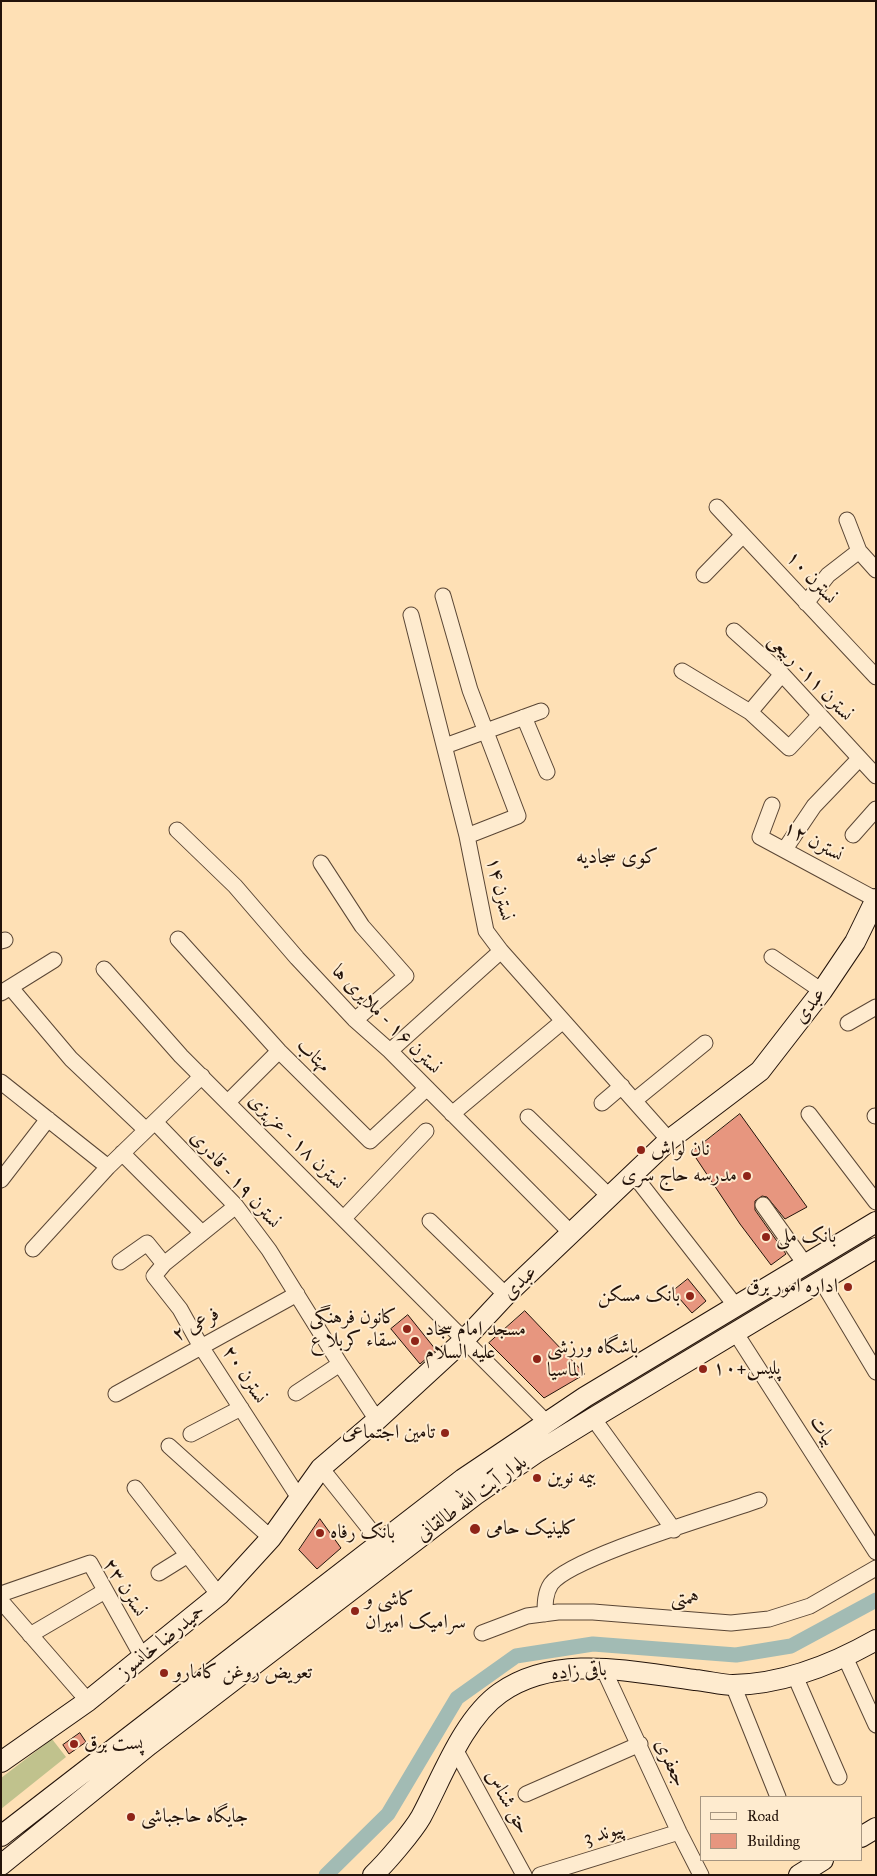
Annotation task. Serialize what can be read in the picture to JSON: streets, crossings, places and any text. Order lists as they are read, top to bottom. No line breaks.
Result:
{"streets":{"main road":["عبدی","بلوار آیت الله طالقانی","حمیدرضا خانسوز","باقی زاده"],"street":["نسترن ۱۰","نسترن ۱۱- ربیعی","نسترن ۱۲","نسترن ۱۴","نسترن ۱۶ - ملایری ها","مهتاب","نسترن ۱۸ - عزیزی","نسترن ۱۹ - قادری","فرعی ۲","نسترن ۲۰","بیات","نسترن ۲۳","همتی","جعفری","حق شناس","پیوند 3"]},"crossings":[["نسترن ۱۲","عبدی"],["نسترن ۱۴","عبدی"],["عبدی","نسترن ۱۶ - ملایری ها"],["عبدی","نسترن ۱۸ - عزیزی"],["عبدی","نسترن ۱۹ - قادری"],["عبدی","نسترن ۲۰"],["عبدی","حمیدرضا خانسوز"],["نسترن ۱۶ - ملایری ها","مهتاب"],["نسترن ۱۸ - عزیزی","بلوار آیت الله طالقانی"],["نسترن ۱۹ - قادری","فرعی ۲"],["فرعی ۲","نسترن ۲۰"],["نسترن ۲۰","حمیدرضا خانسوز"],["بیات","بلوار آیت الله طالقانی"],["نسترن ۲۳","حمیدرضا خانسوز"],["باقی زاده","جعفری"],["باقی زاده","حق شناس"],["جعفری","پیوند 3"]],"districts":["کوی سجادیه"],"places":["نان لواش","مدرسه حاج سری","بانک ملی","اداره امور برق","بانک مسکن","کانون فرهنگی سقاء کربلا ع","مسجد امام سجاد علیه السلام","باشگاه ورزشی الماسیا","پلیس+۱۰","تامین اجتماعی","بیمه نوین","کلینیک حامی","بانک رفاه","کاشی و سرامیک امیران","تعویض روغن کامارو","پست برق","جایگاه حاجباشی"],"legend":["Road","Building"]}
